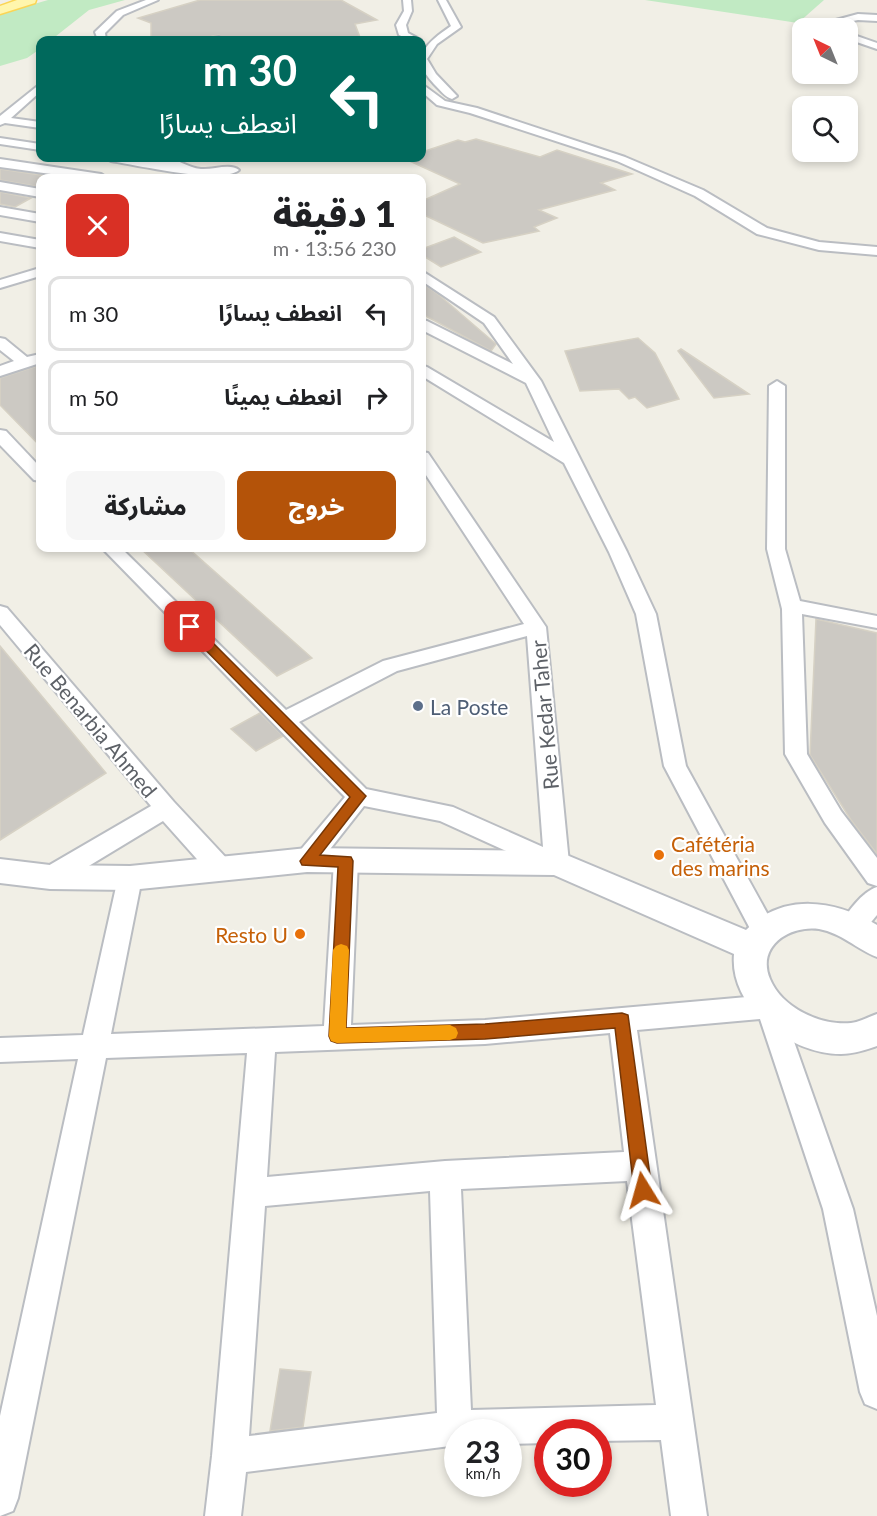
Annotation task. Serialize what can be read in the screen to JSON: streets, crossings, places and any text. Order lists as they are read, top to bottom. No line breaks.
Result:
{"streets":{"street":["Rue Kedar Taher","Rue Benarbia Ahmed"]},"places":["La Poste","Cafétéria des marins","Resto U"],"north":"top left","page":{"turn":["30 m","انعطف يسارًا"],"heading":["1 دقيقة","230 m · 13:56"],"list":[{"name":"انعطف يسارًا","value":"30 m"},{"name":"انعطف يمينًا","value":"50 m"}],"buttons":["خروج","مشاركة"],"speed":"23 km/h","limit":"30"}}
